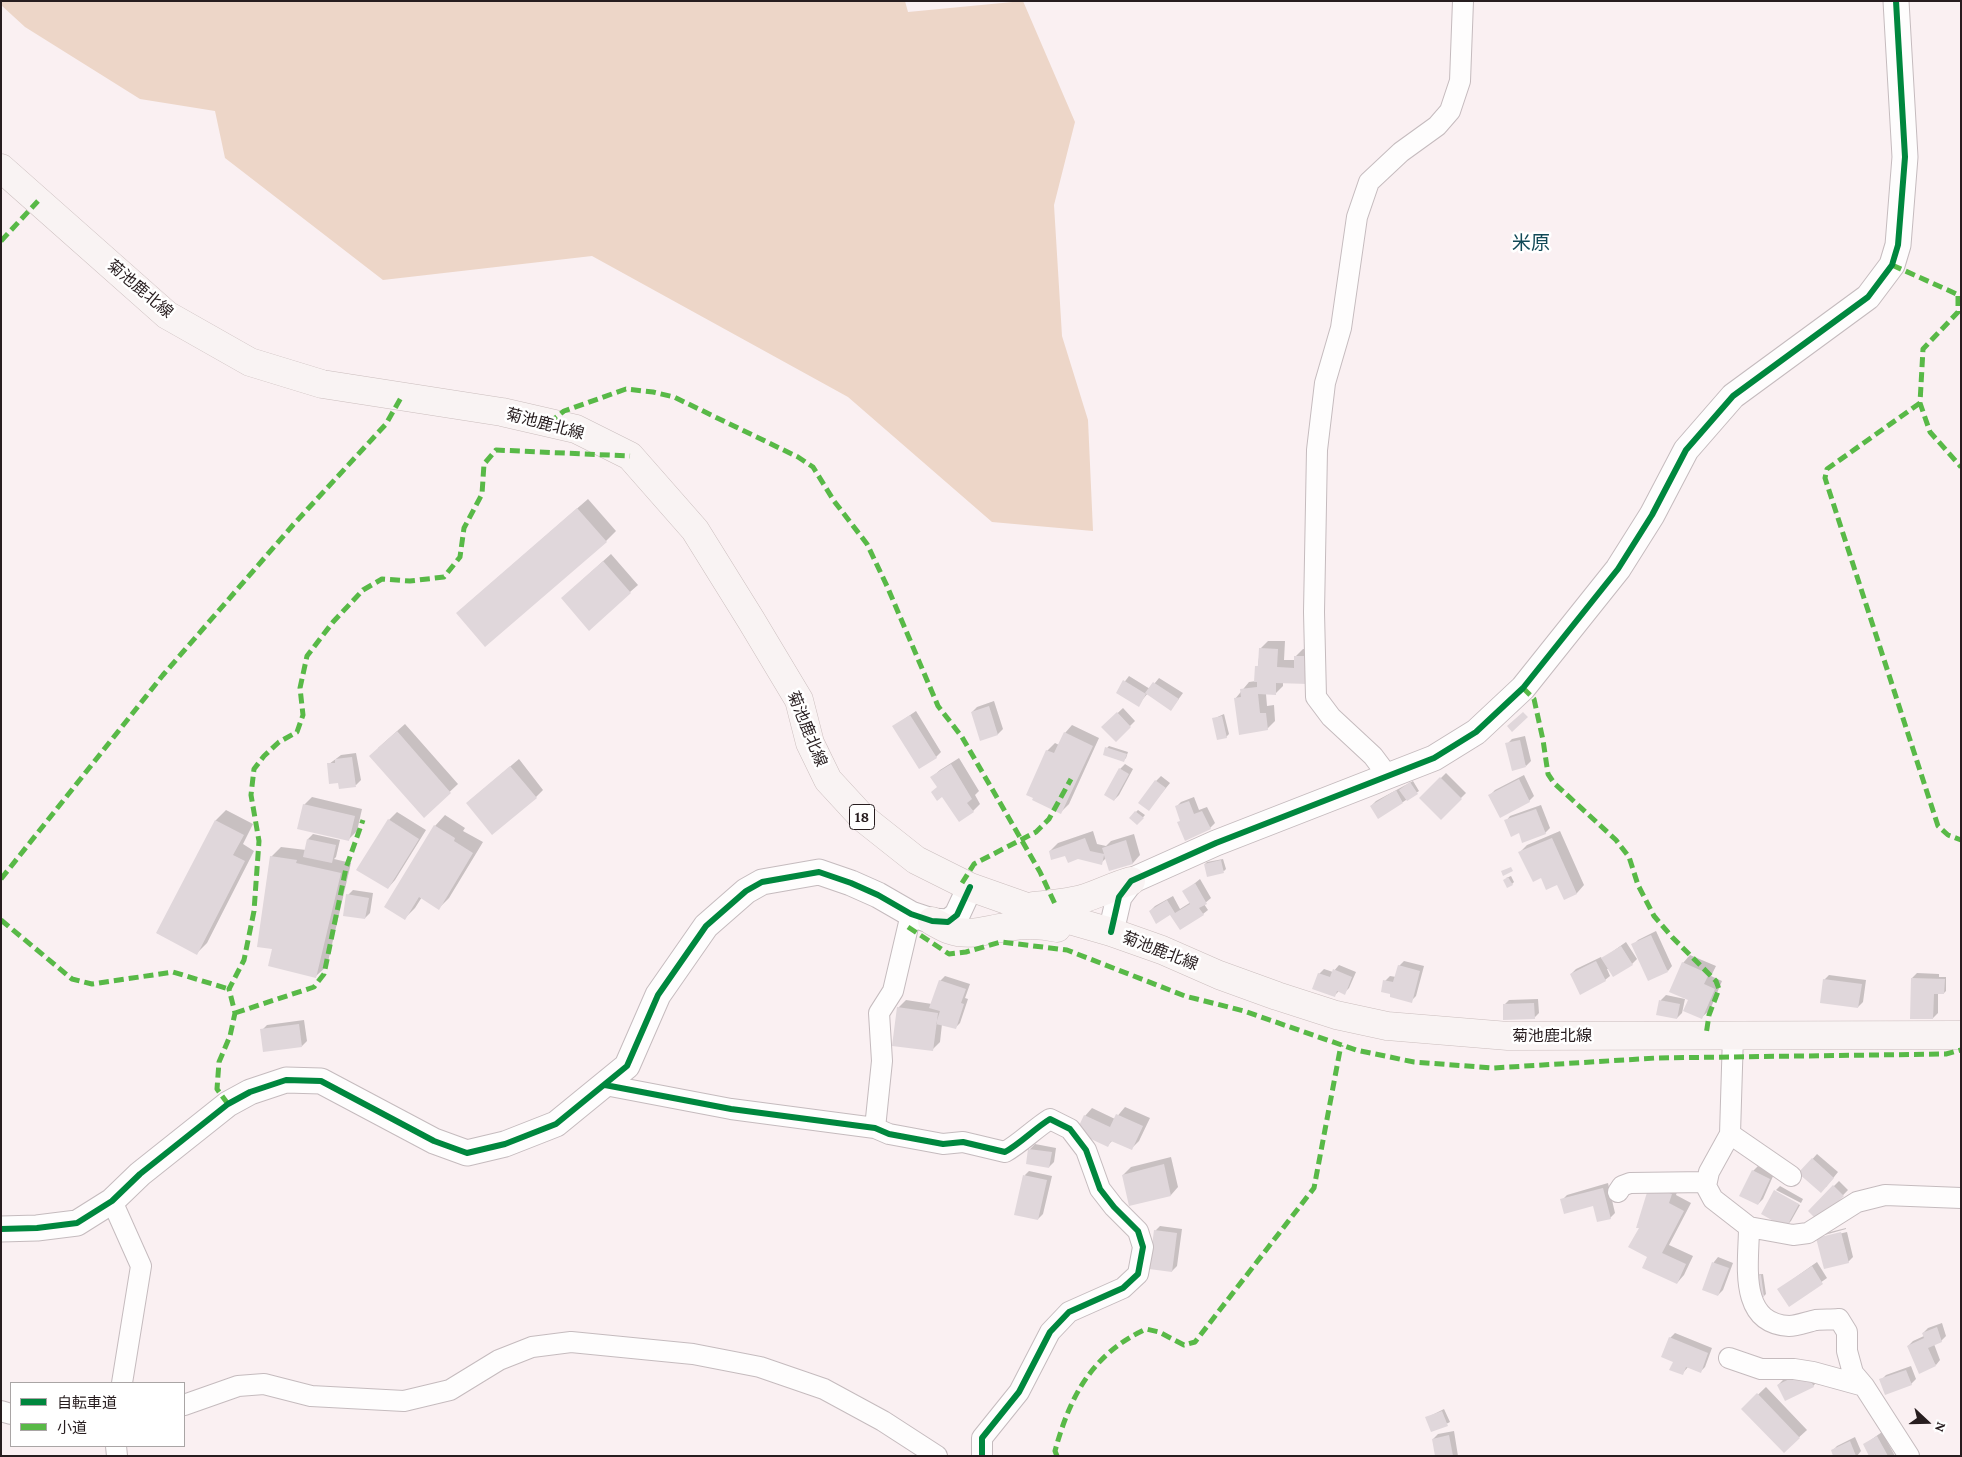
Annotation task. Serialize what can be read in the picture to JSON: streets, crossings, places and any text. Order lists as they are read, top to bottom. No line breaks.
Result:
{"streets":{"main road":["菊池鹿北線","18"]},"districts":["米原"],"legend":["自転車道","小道"],"north":"right"}
